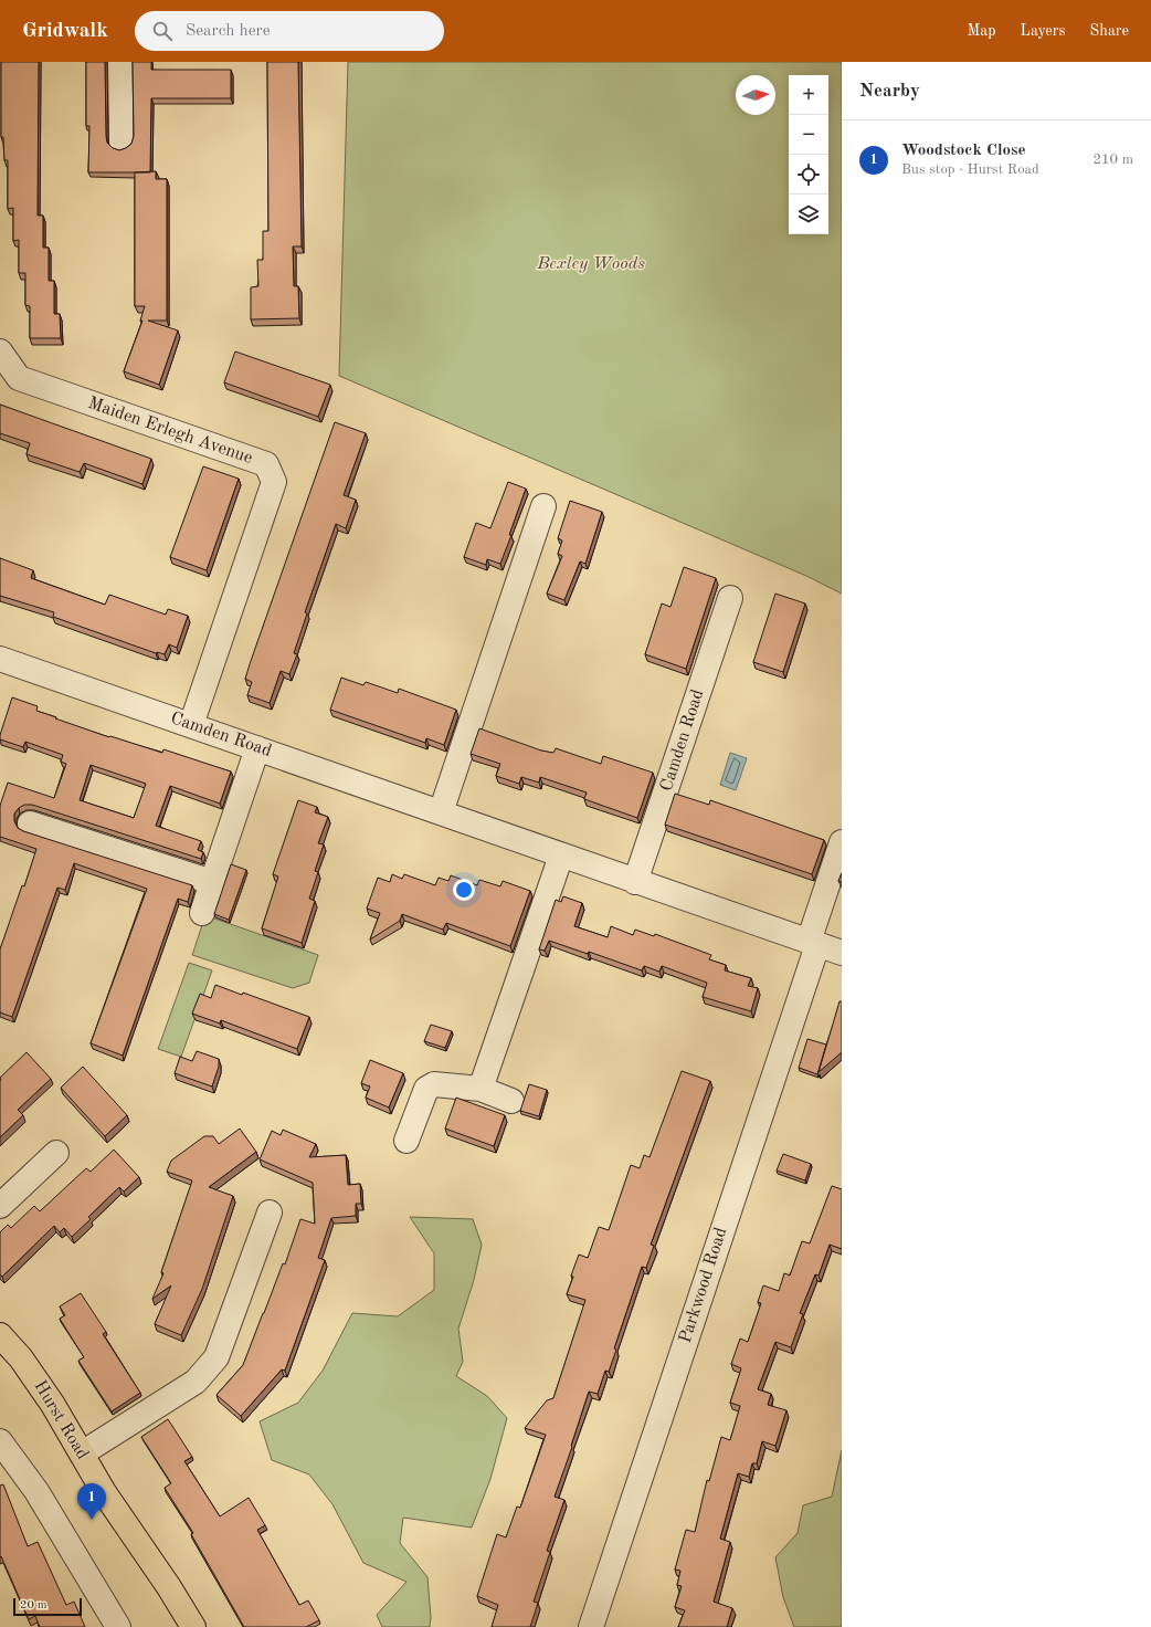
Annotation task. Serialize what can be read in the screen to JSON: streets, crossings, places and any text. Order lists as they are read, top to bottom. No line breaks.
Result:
{"streets":{"main road":["Hurst Road"],"street":["Maiden Erlegh Avenue","Camden Road","Parkwood Road"]},"crossings":[["Maiden Erlegh Avenue","Camden Road"],["Camden Road","Parkwood Road"]],"parks":["Bexley Woods"],"scale_bar":"20 m","north":"right","page":{"header":"Gridwalk","search":"Search here","nav":["Map","Layers","Share"],"heading":"Nearby","map_buttons":["+","−"],"list":[{"mark":"1","name":"Woodstock Close","note":"Bus stop · Hurst Road","value":"210 m"}],"pins":"1","scale":"20 m"}}
